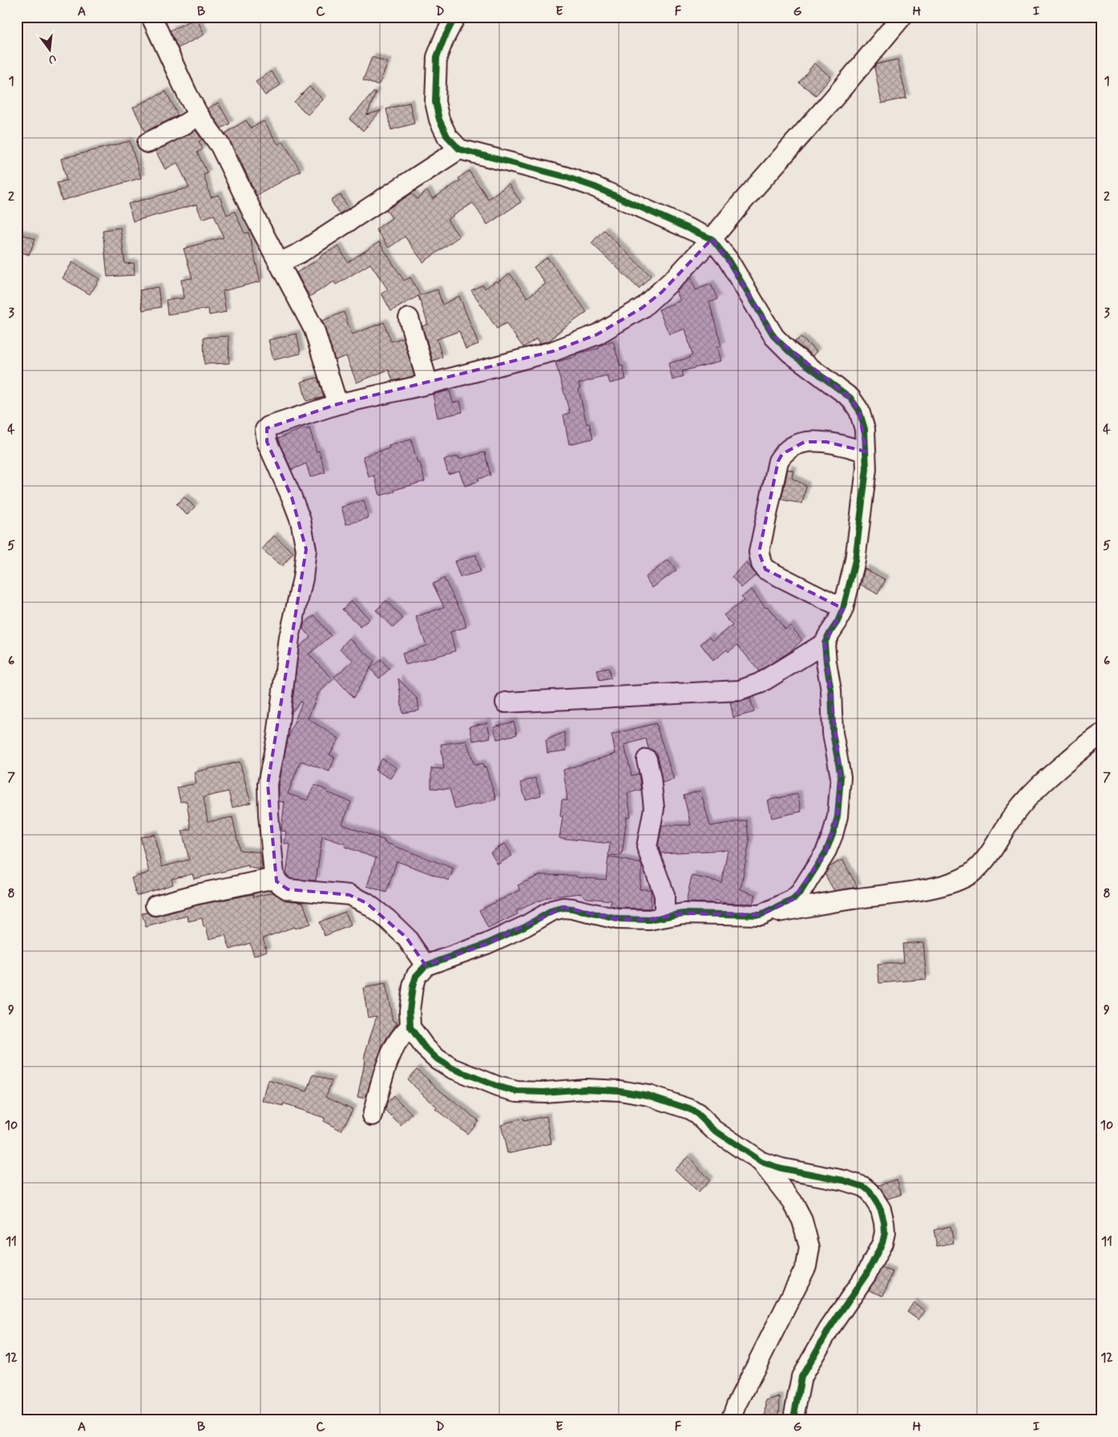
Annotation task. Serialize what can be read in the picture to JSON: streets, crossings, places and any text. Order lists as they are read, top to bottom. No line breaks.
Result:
{"north":"bottom","grid":{"columns":["A","B","C","D","E","F","G","H","I"],"rows":["1","2","3","4","5","6","7","8","9","10","11","12"]}}
